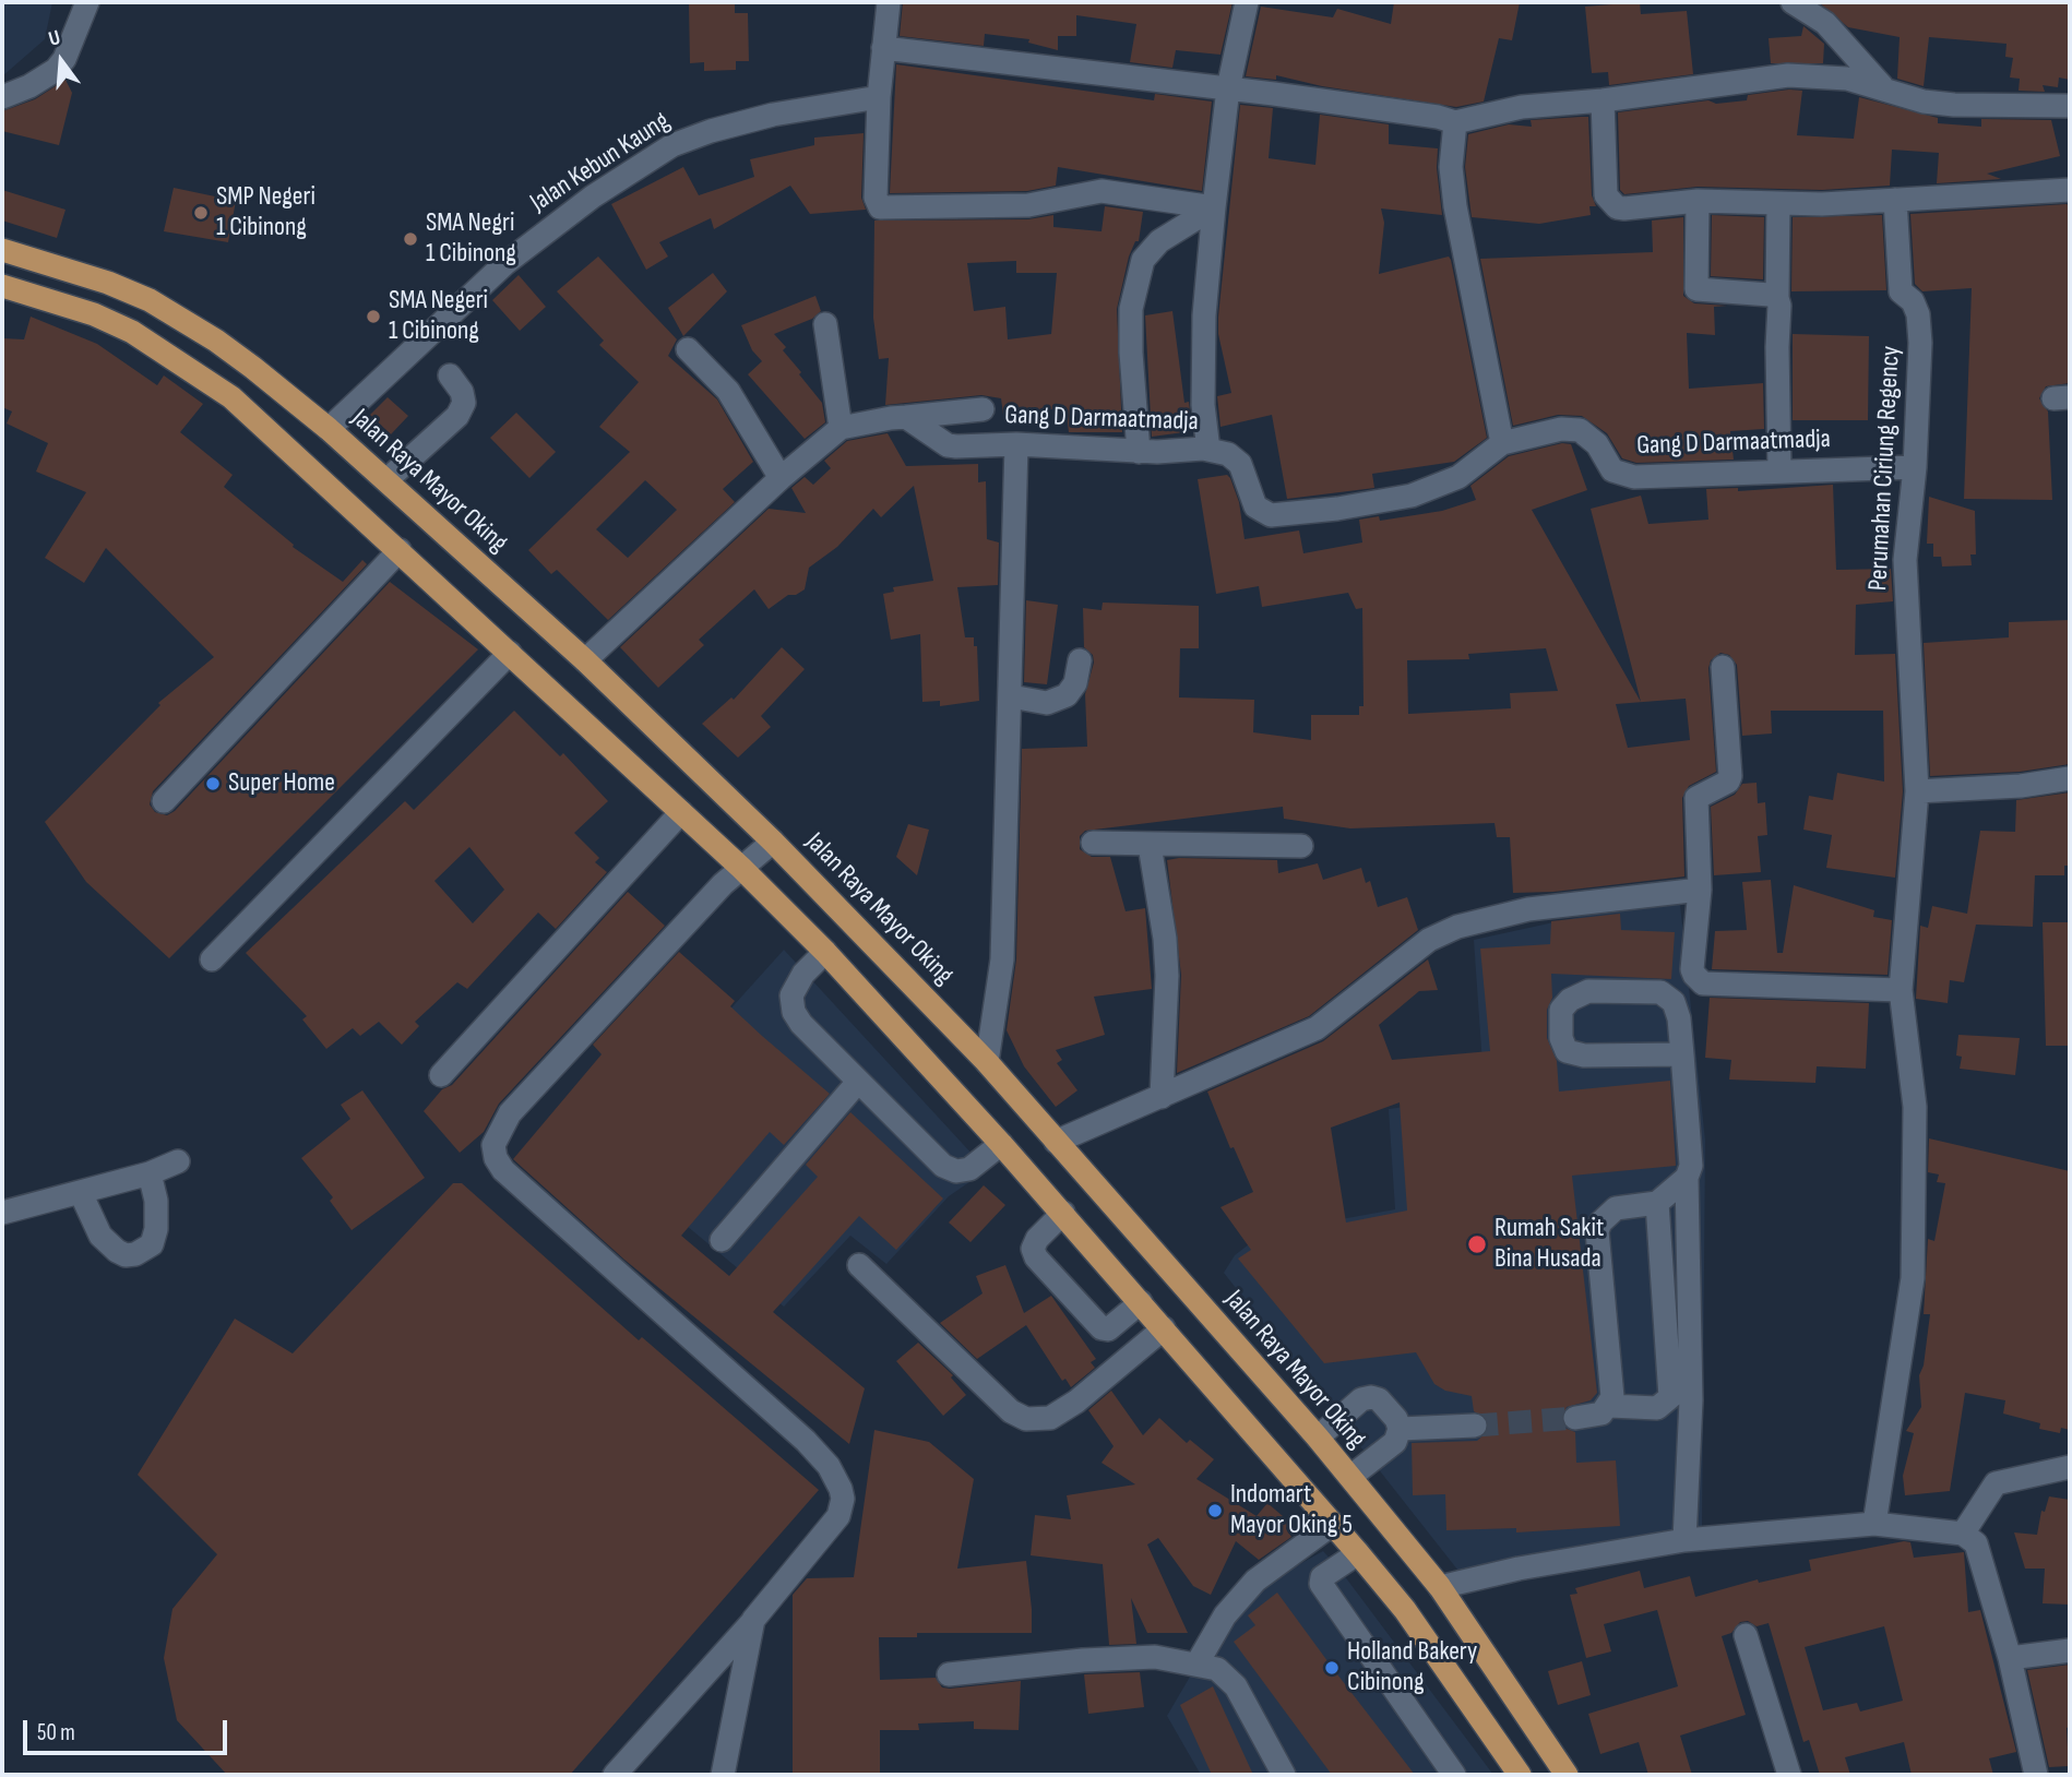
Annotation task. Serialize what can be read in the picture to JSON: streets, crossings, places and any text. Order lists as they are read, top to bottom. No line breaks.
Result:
{"streets":{"main road":["Jalan Raya Mayor Oking"],"street":["Jalan Kebun Kaung","Gang D Darmaatmadja","Perumahan Ciriung Regency"]},"crossings":[["Jalan Kebun Kaung","Jalan Raya Mayor Oking"],["Gang D Darmaatmadja","Perumahan Ciriung Regency"]],"places":["SMP Negeri 1 Cibinong","SMA Negri 1 Cibinong","SMA Negeri 1 Cibinong","Super Home","Rumah Sakit Bina Husada","Indomart Mayor Oking 5","Holland Bakery Cibinong"],"scale_bar":"50 m","north":"top"}
